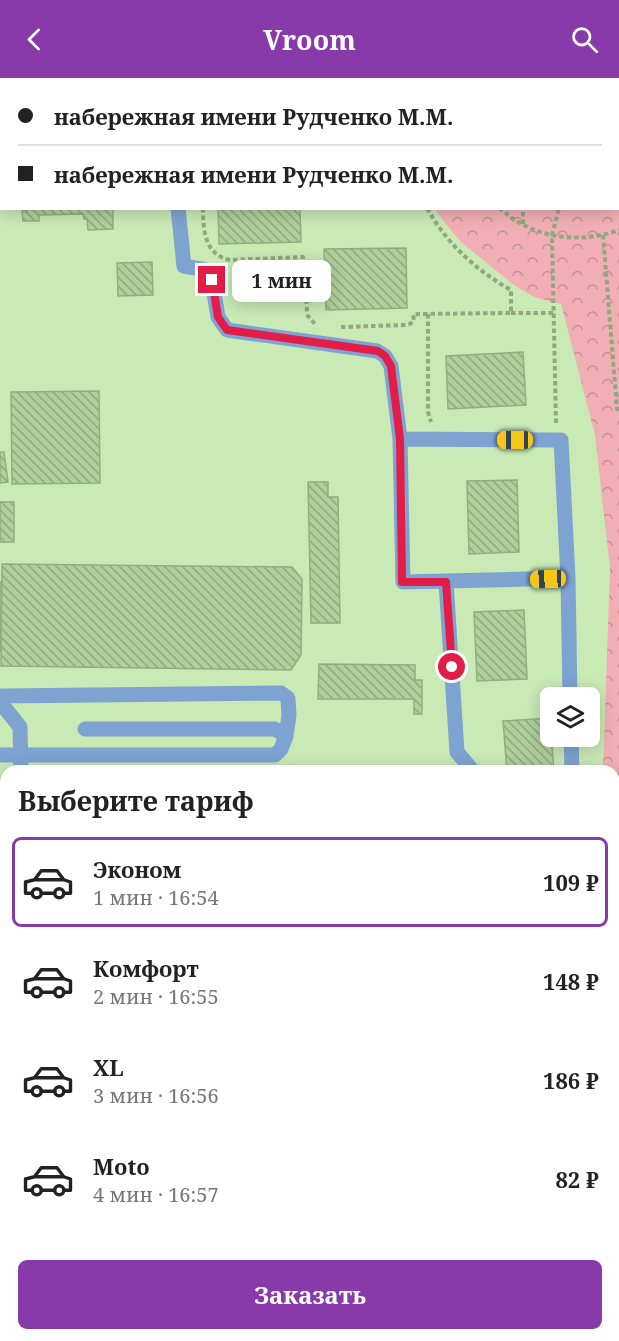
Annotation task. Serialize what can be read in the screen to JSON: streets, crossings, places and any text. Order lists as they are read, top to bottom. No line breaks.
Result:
{"page":{"header":"Vroom","banner":["набережная имени Рудченко М.М.","набережная имени Рудченко М.М."],"bubble":"1 мин","heading":"Выберите тариф","list":[{"name":"Эконом","note":"1 мин · 16:54","value":"109 ₽"},{"name":"Комфорт","note":"2 мин · 16:55","value":"148 ₽"},{"name":"XL","note":"3 мин · 16:56","value":"186 ₽"},{"name":"Moto","note":"4 мин · 16:57","value":"82 ₽"}],"buttons":"Заказать"}}
